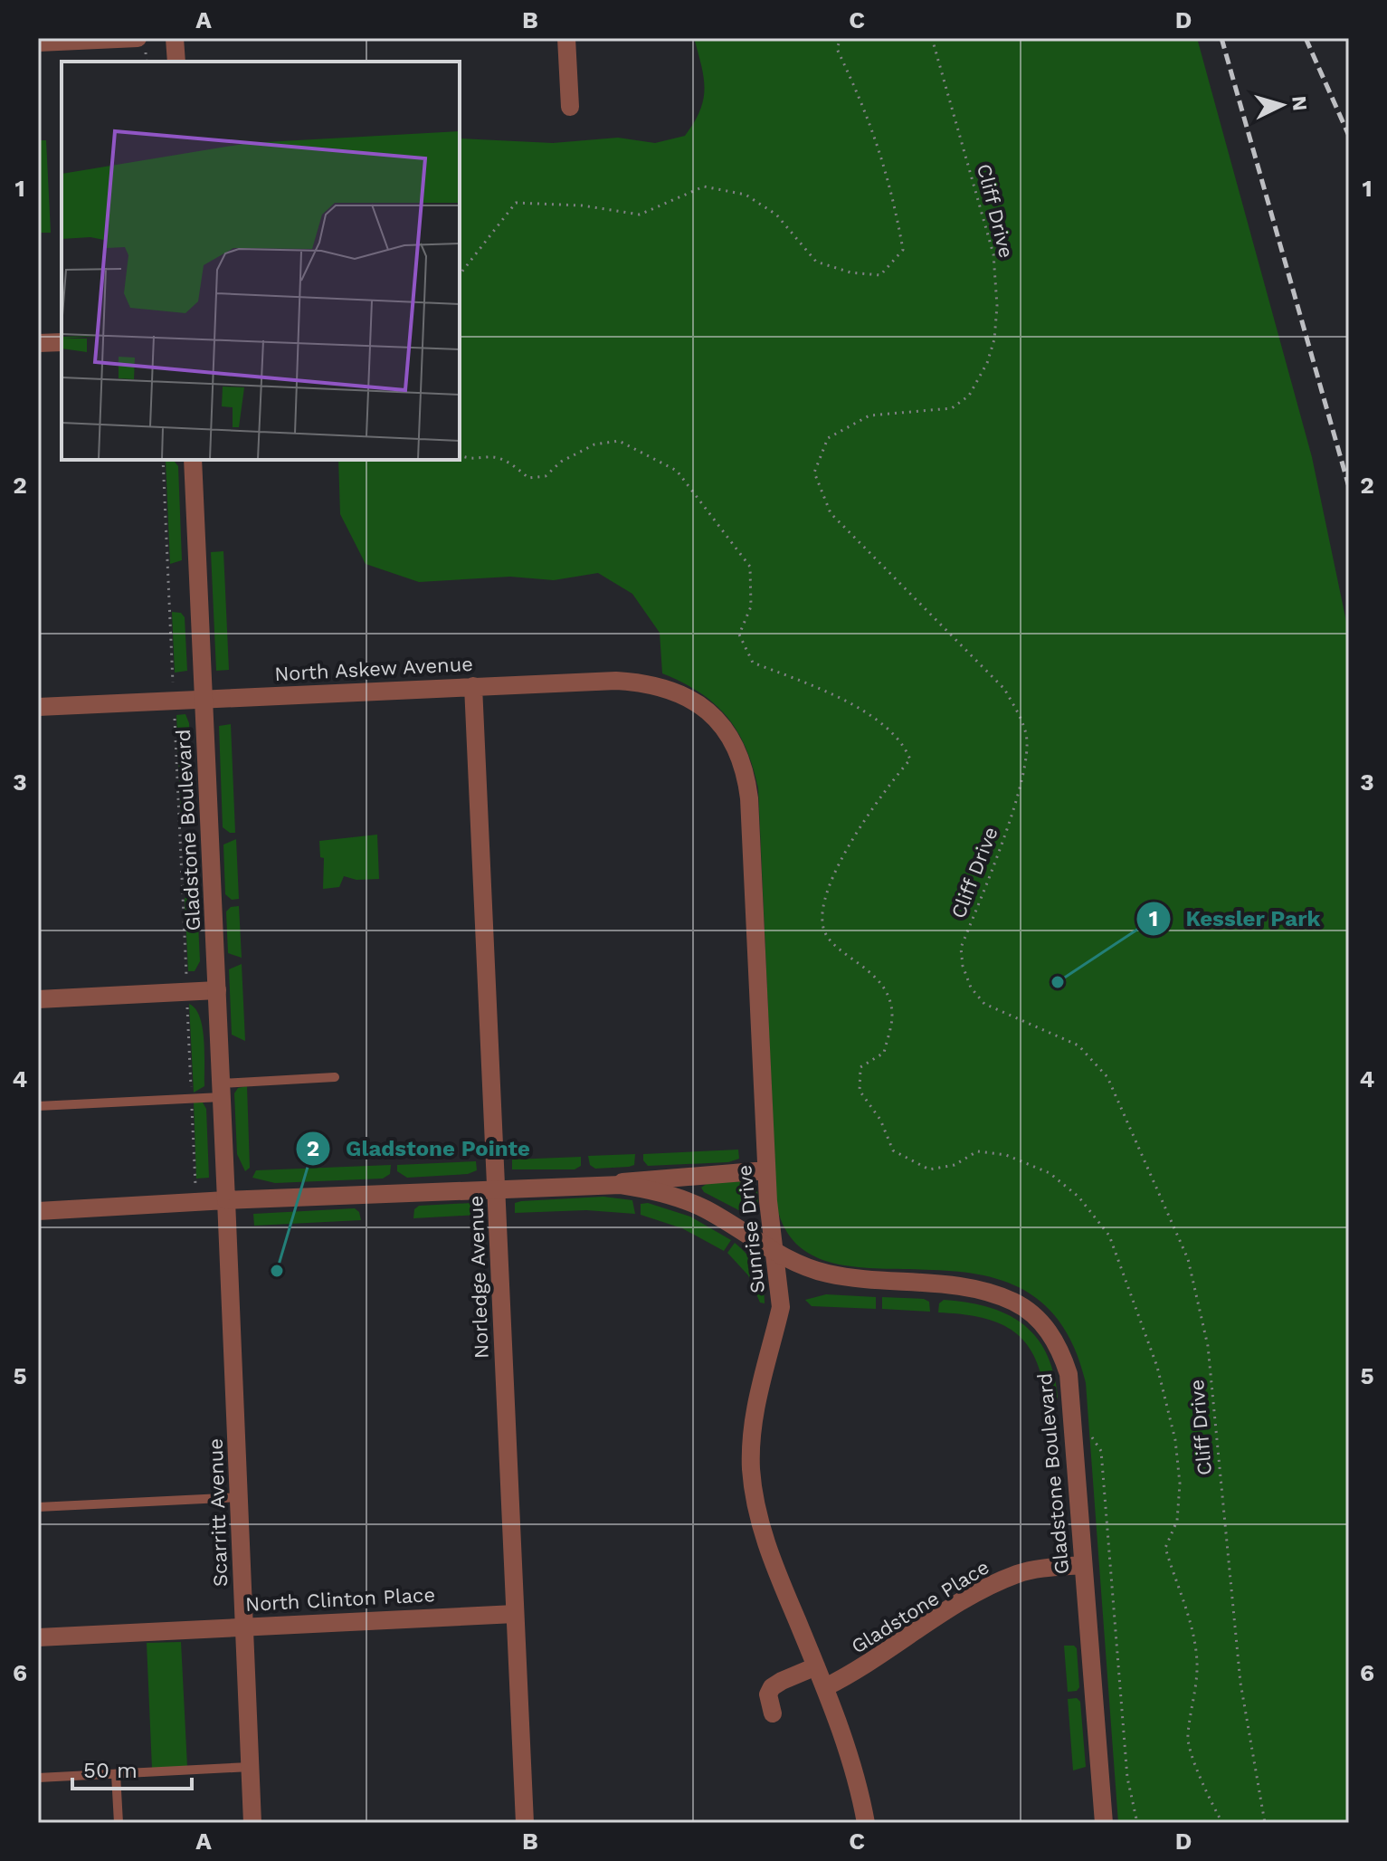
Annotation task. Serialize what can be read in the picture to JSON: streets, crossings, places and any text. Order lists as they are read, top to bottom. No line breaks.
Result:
{"streets":{"street":["North Askew Avenue","Gladstone Boulevard","Sunrise Drive","Norledge Avenue","Scarritt Avenue","North Clinton Place","Gladstone Place"],"path":["Cliff Drive"]},"crossings":[["North Askew Avenue","Gladstone Boulevard"],["North Askew Avenue","Sunrise Drive"],["North Askew Avenue","Norledge Avenue"],["Gladstone Boulevard","Sunrise Drive"],["Gladstone Boulevard","Scarritt Avenue"],["Gladstone Boulevard","Gladstone Place"],["Sunrise Drive","Gladstone Place"],["Norledge Avenue","North Clinton Place"],["Scarritt Avenue","North Clinton Place"]],"places":["Kessler Park","Gladstone Pointe"],"scale_bar":"50 m","north":"right","grid":{"columns":["A","B","C","D"],"rows":["1","2","3","4","5","6"]}}
